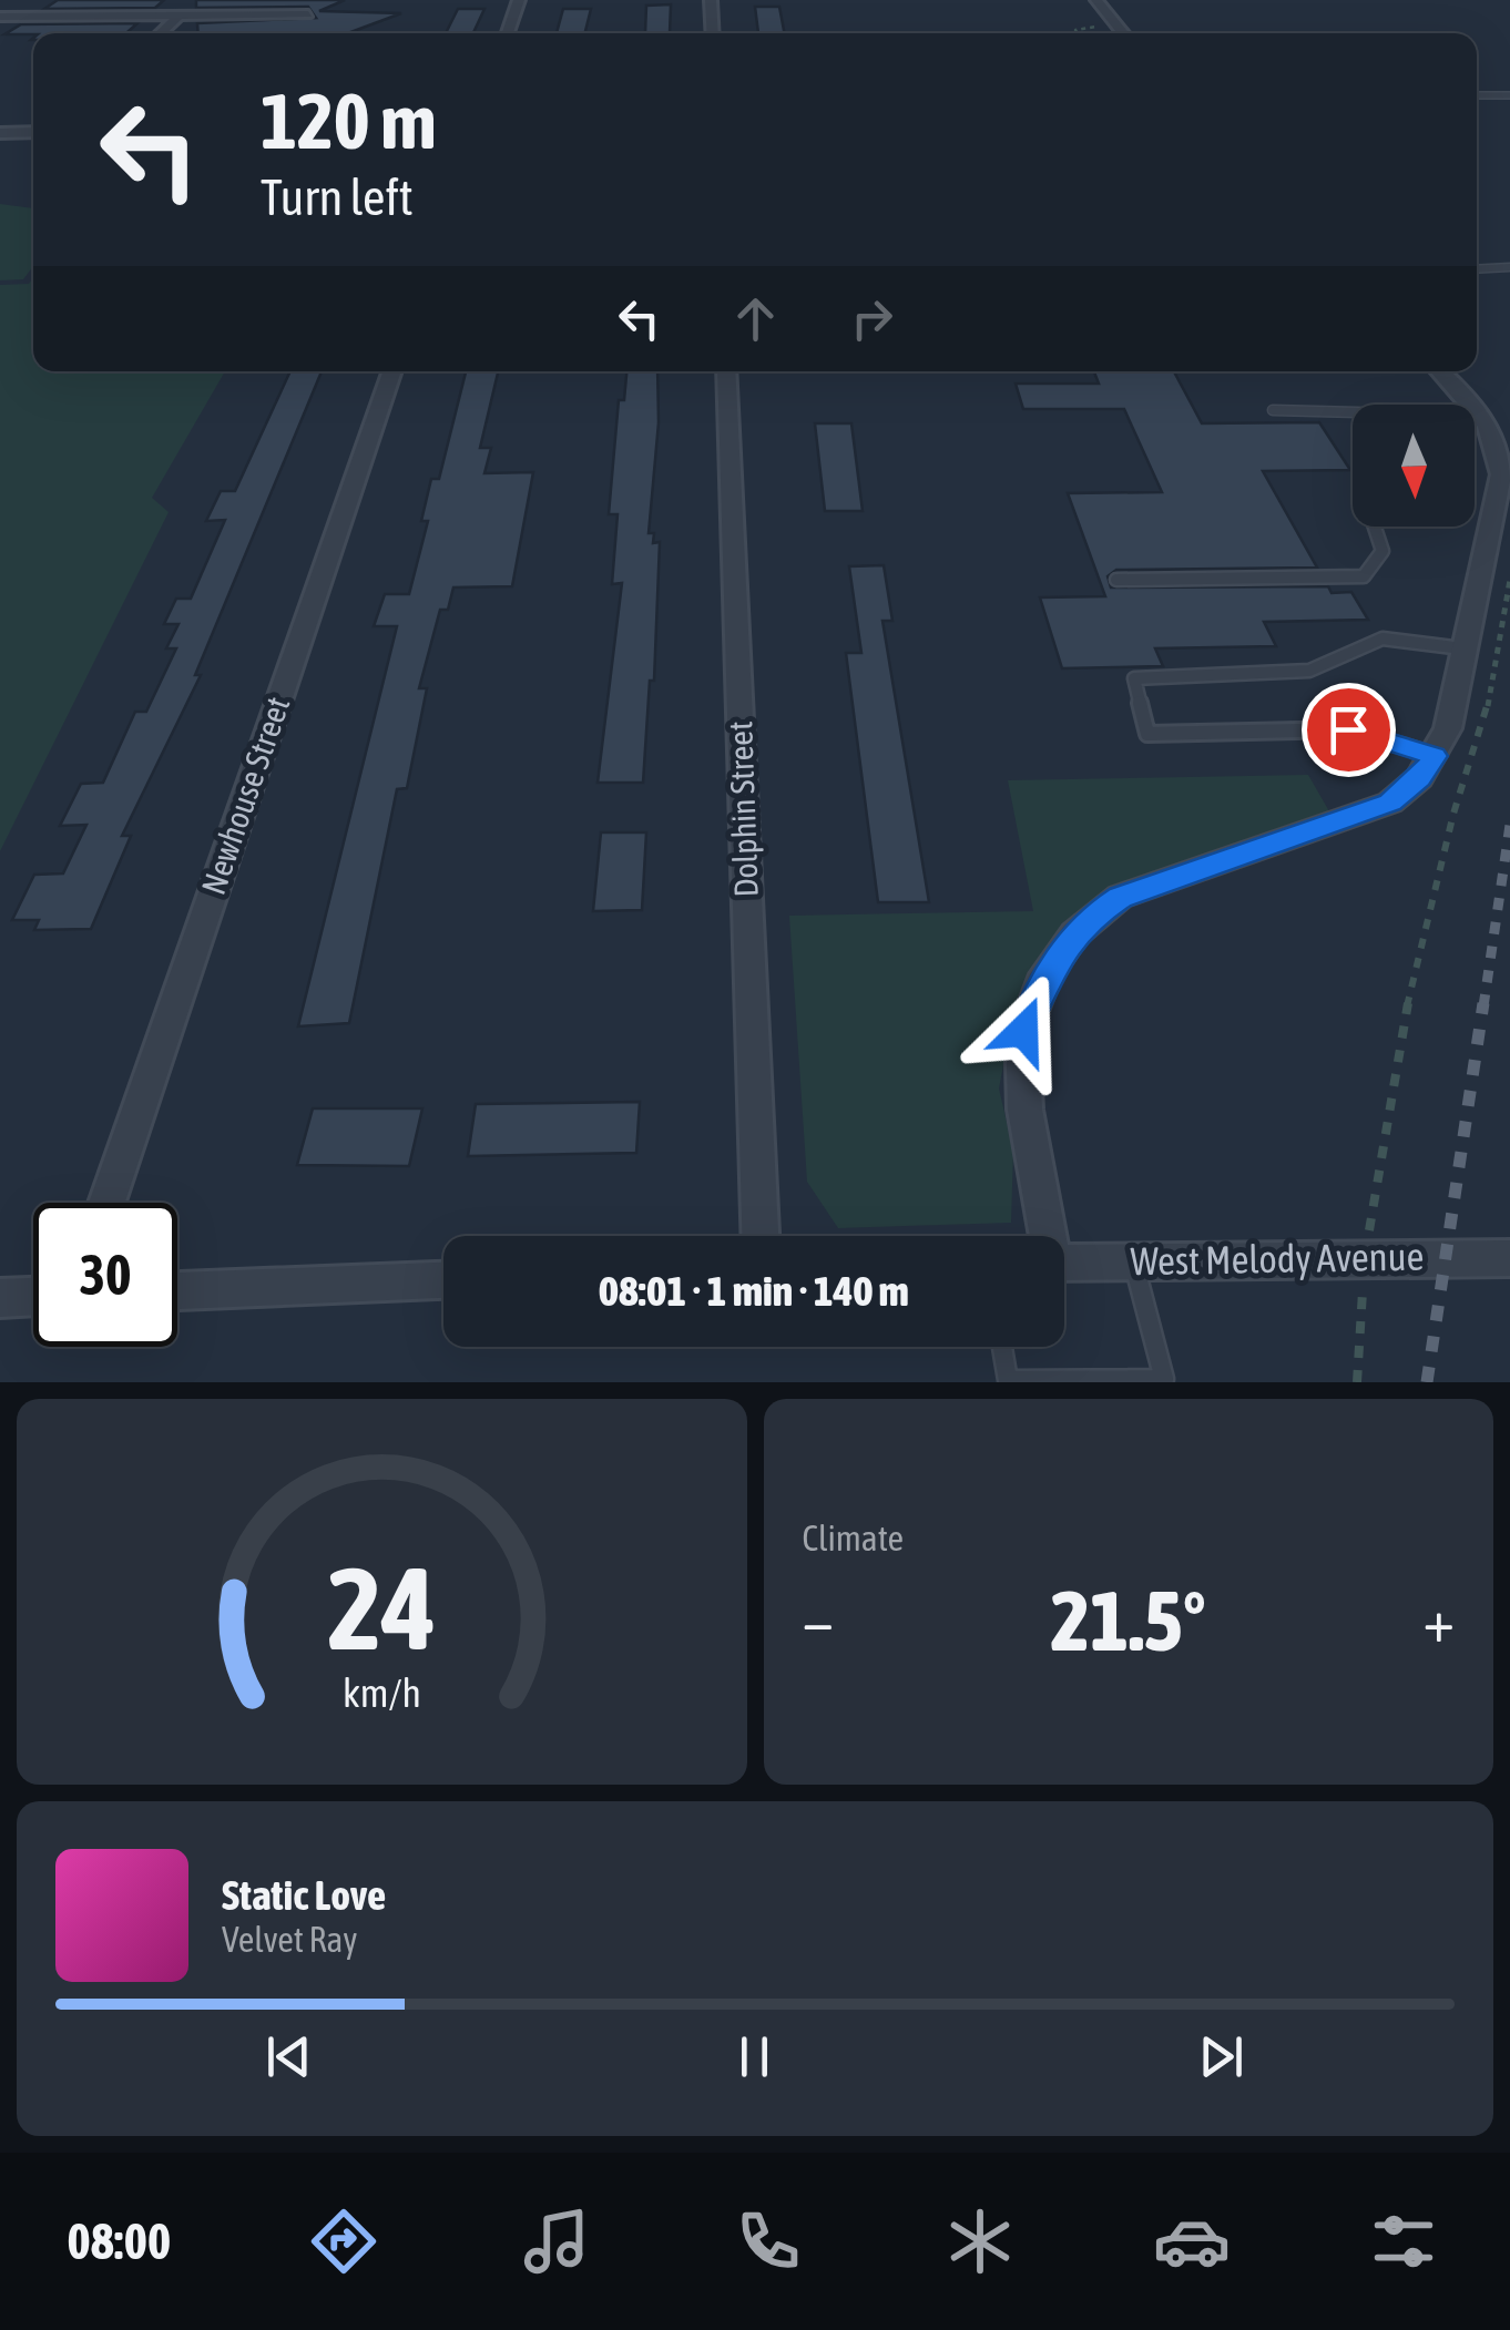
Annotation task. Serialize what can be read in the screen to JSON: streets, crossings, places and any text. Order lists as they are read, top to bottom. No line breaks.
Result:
{"streets":{"street":["Newhouse Street","Dolphin Street","West Melody Avenue"]},"north":"bottom","page":{"turn":["120 m","Turn left"],"limit":"30","trip":"08:01 · 1 min · 140 m","tile":"Climate","heat":["−","21.5°","+"],"song":["Static Love","Velvet Ray"],"tabs":"08:00","gauge":["24","km/h"]}}
